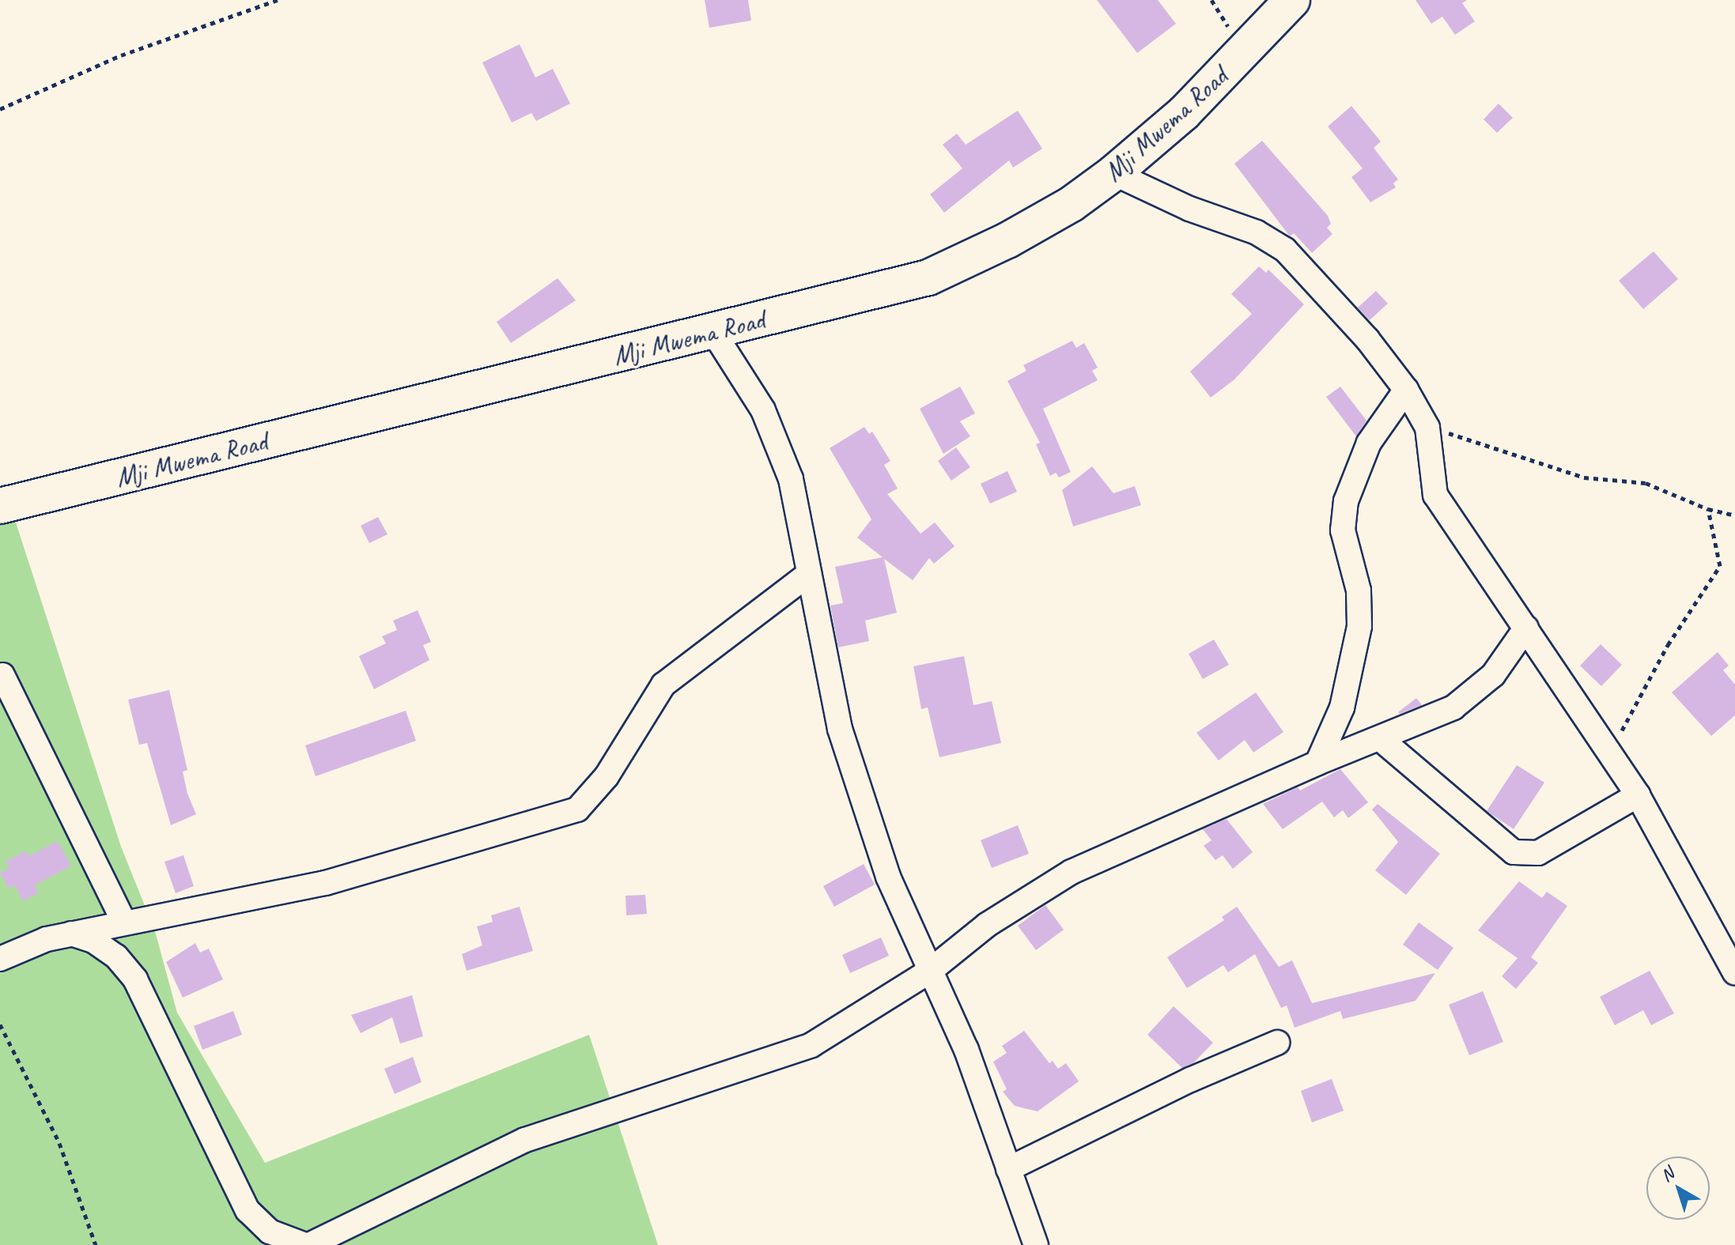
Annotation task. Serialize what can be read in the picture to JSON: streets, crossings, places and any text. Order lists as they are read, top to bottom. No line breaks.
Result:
{"streets":{"main road":["Mji Mwema Road"]},"north":"top left"}
